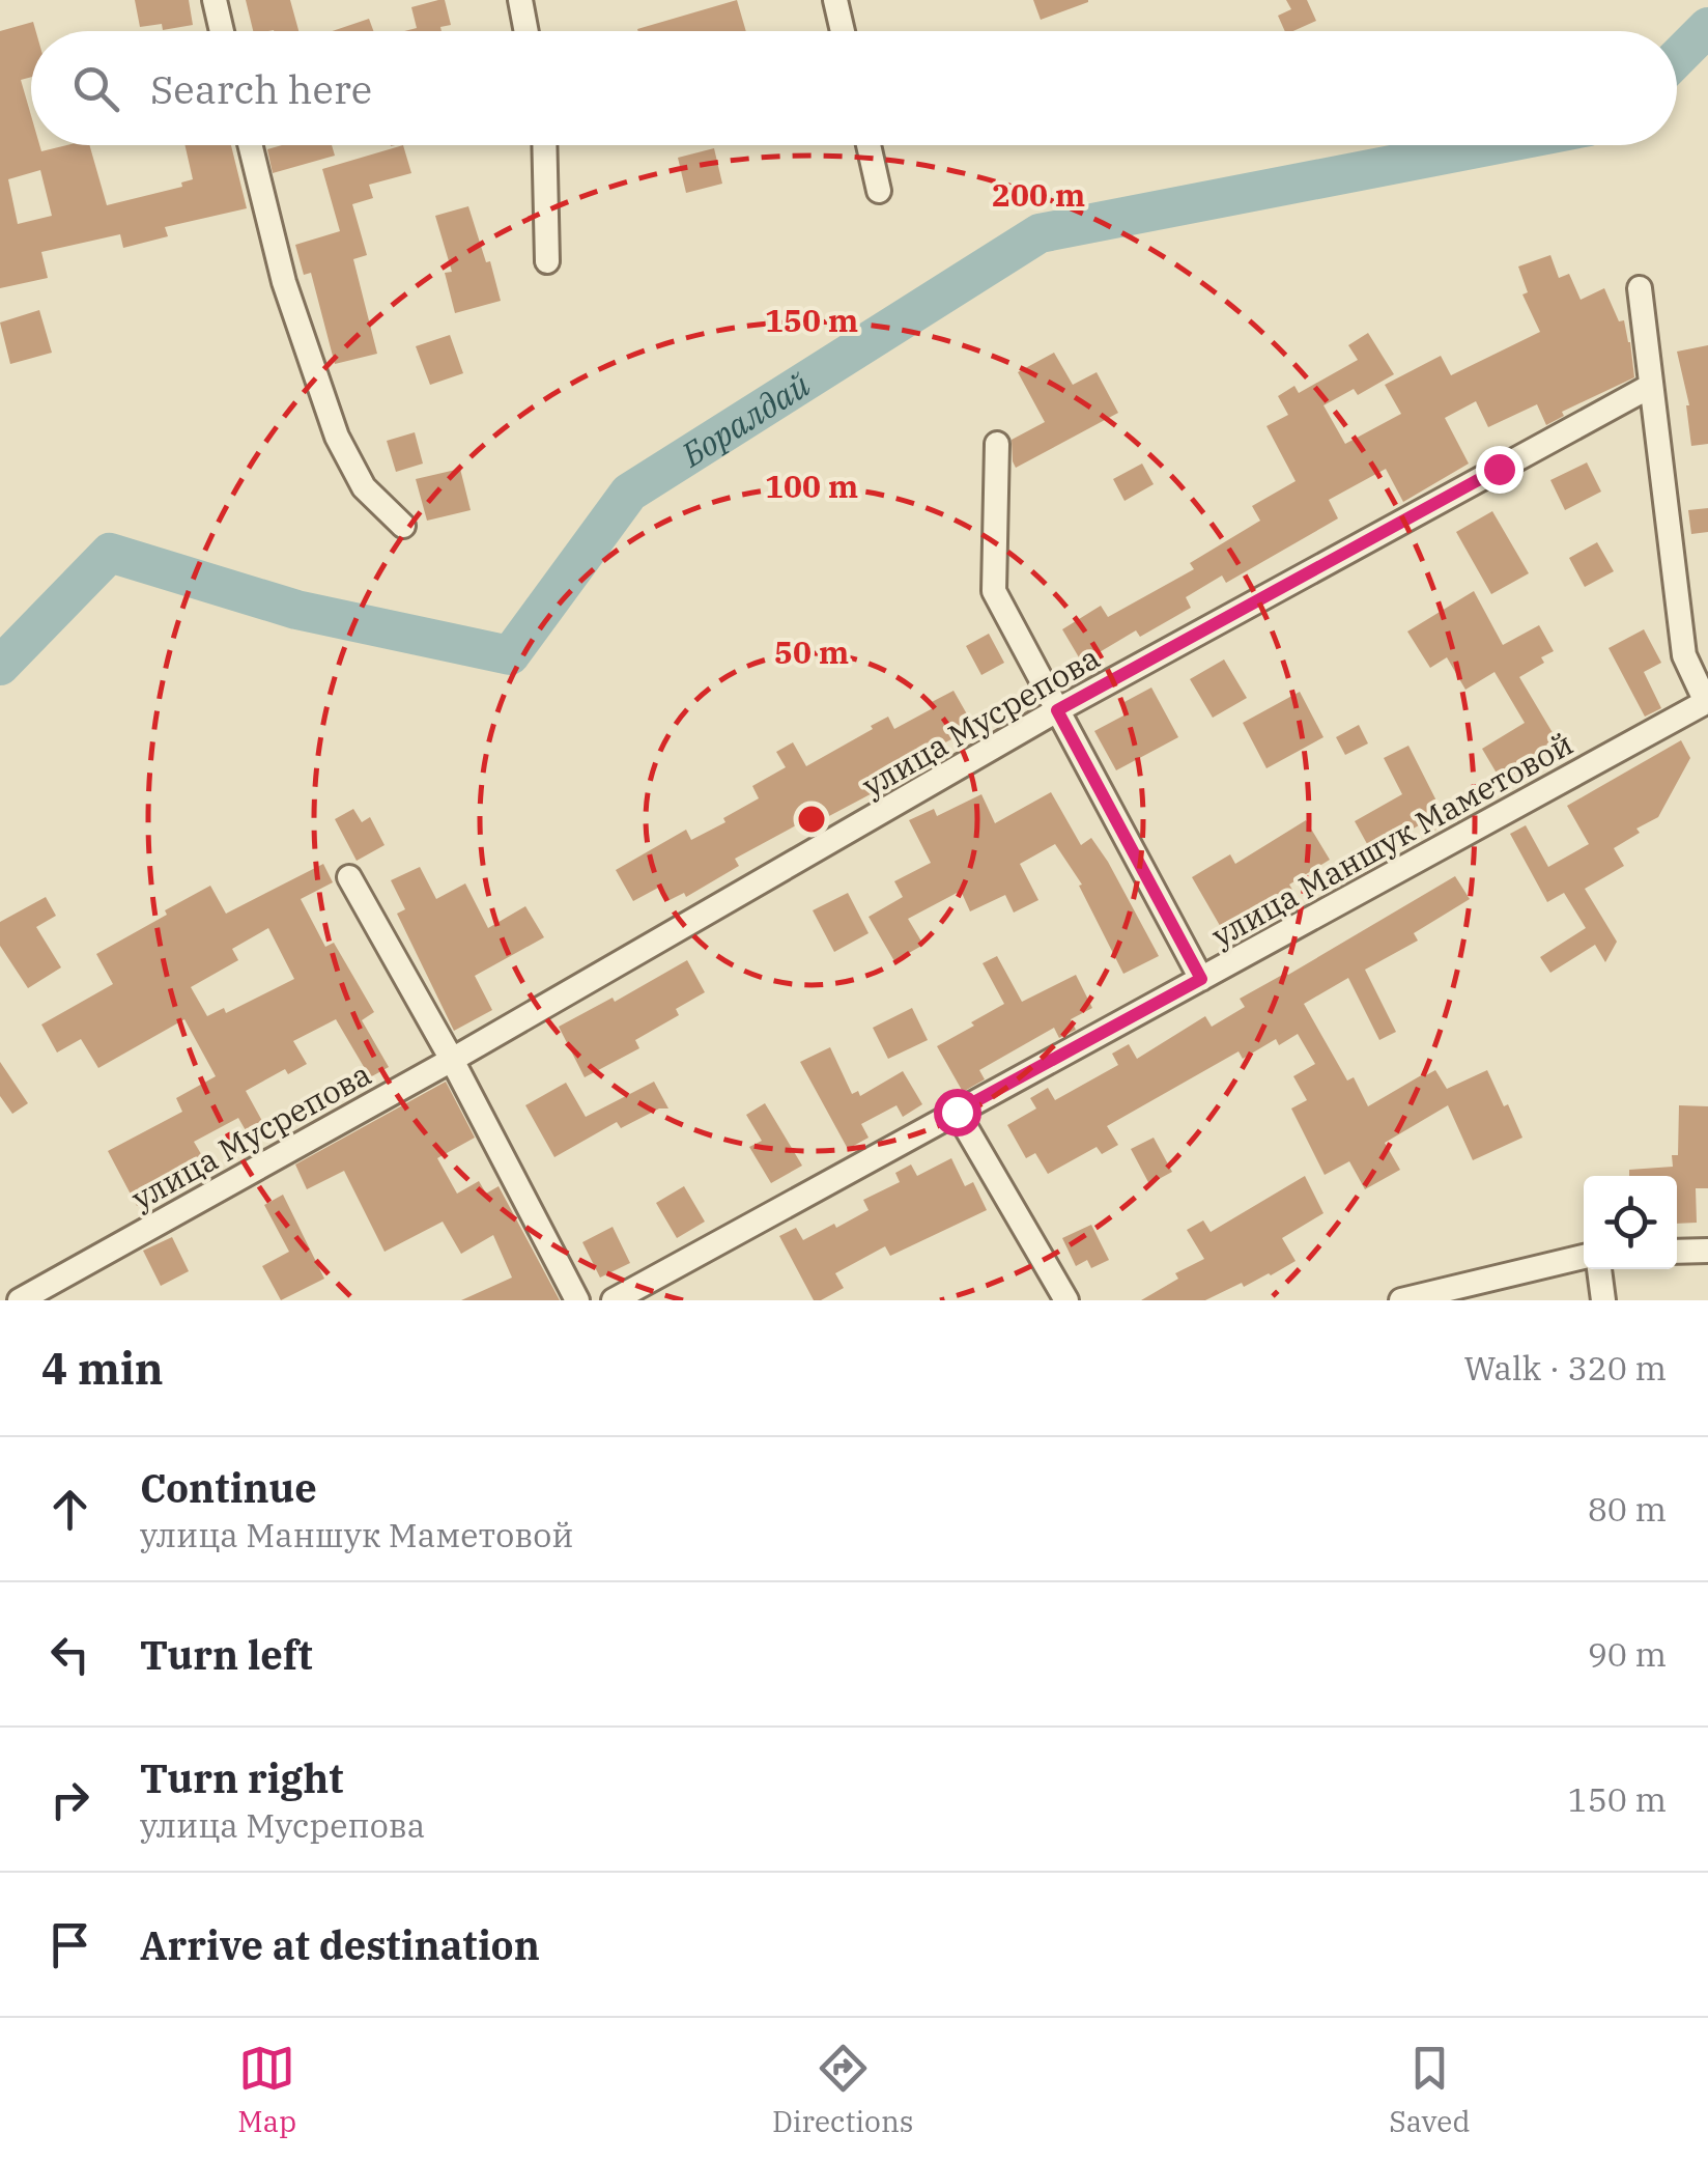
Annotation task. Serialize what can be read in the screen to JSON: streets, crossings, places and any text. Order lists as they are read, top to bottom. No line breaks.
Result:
{"streets":{"street":["улица Мусрепова","улица Маншук Маметовой"]},"water":["Боралдай"],"page":{"search":"Search here","heading":["4 min","Walk · 320 m"],"list":[["Continue","улица Маншук Маметовой","80 m"],["Turn left","90 m"],["Turn right","улица Мусрепова","150 m"],"Arrive at destination"],"nav":["Map","Directions","Saved"]},"rings":["200 m","150 m","100 m","50 m"]}
